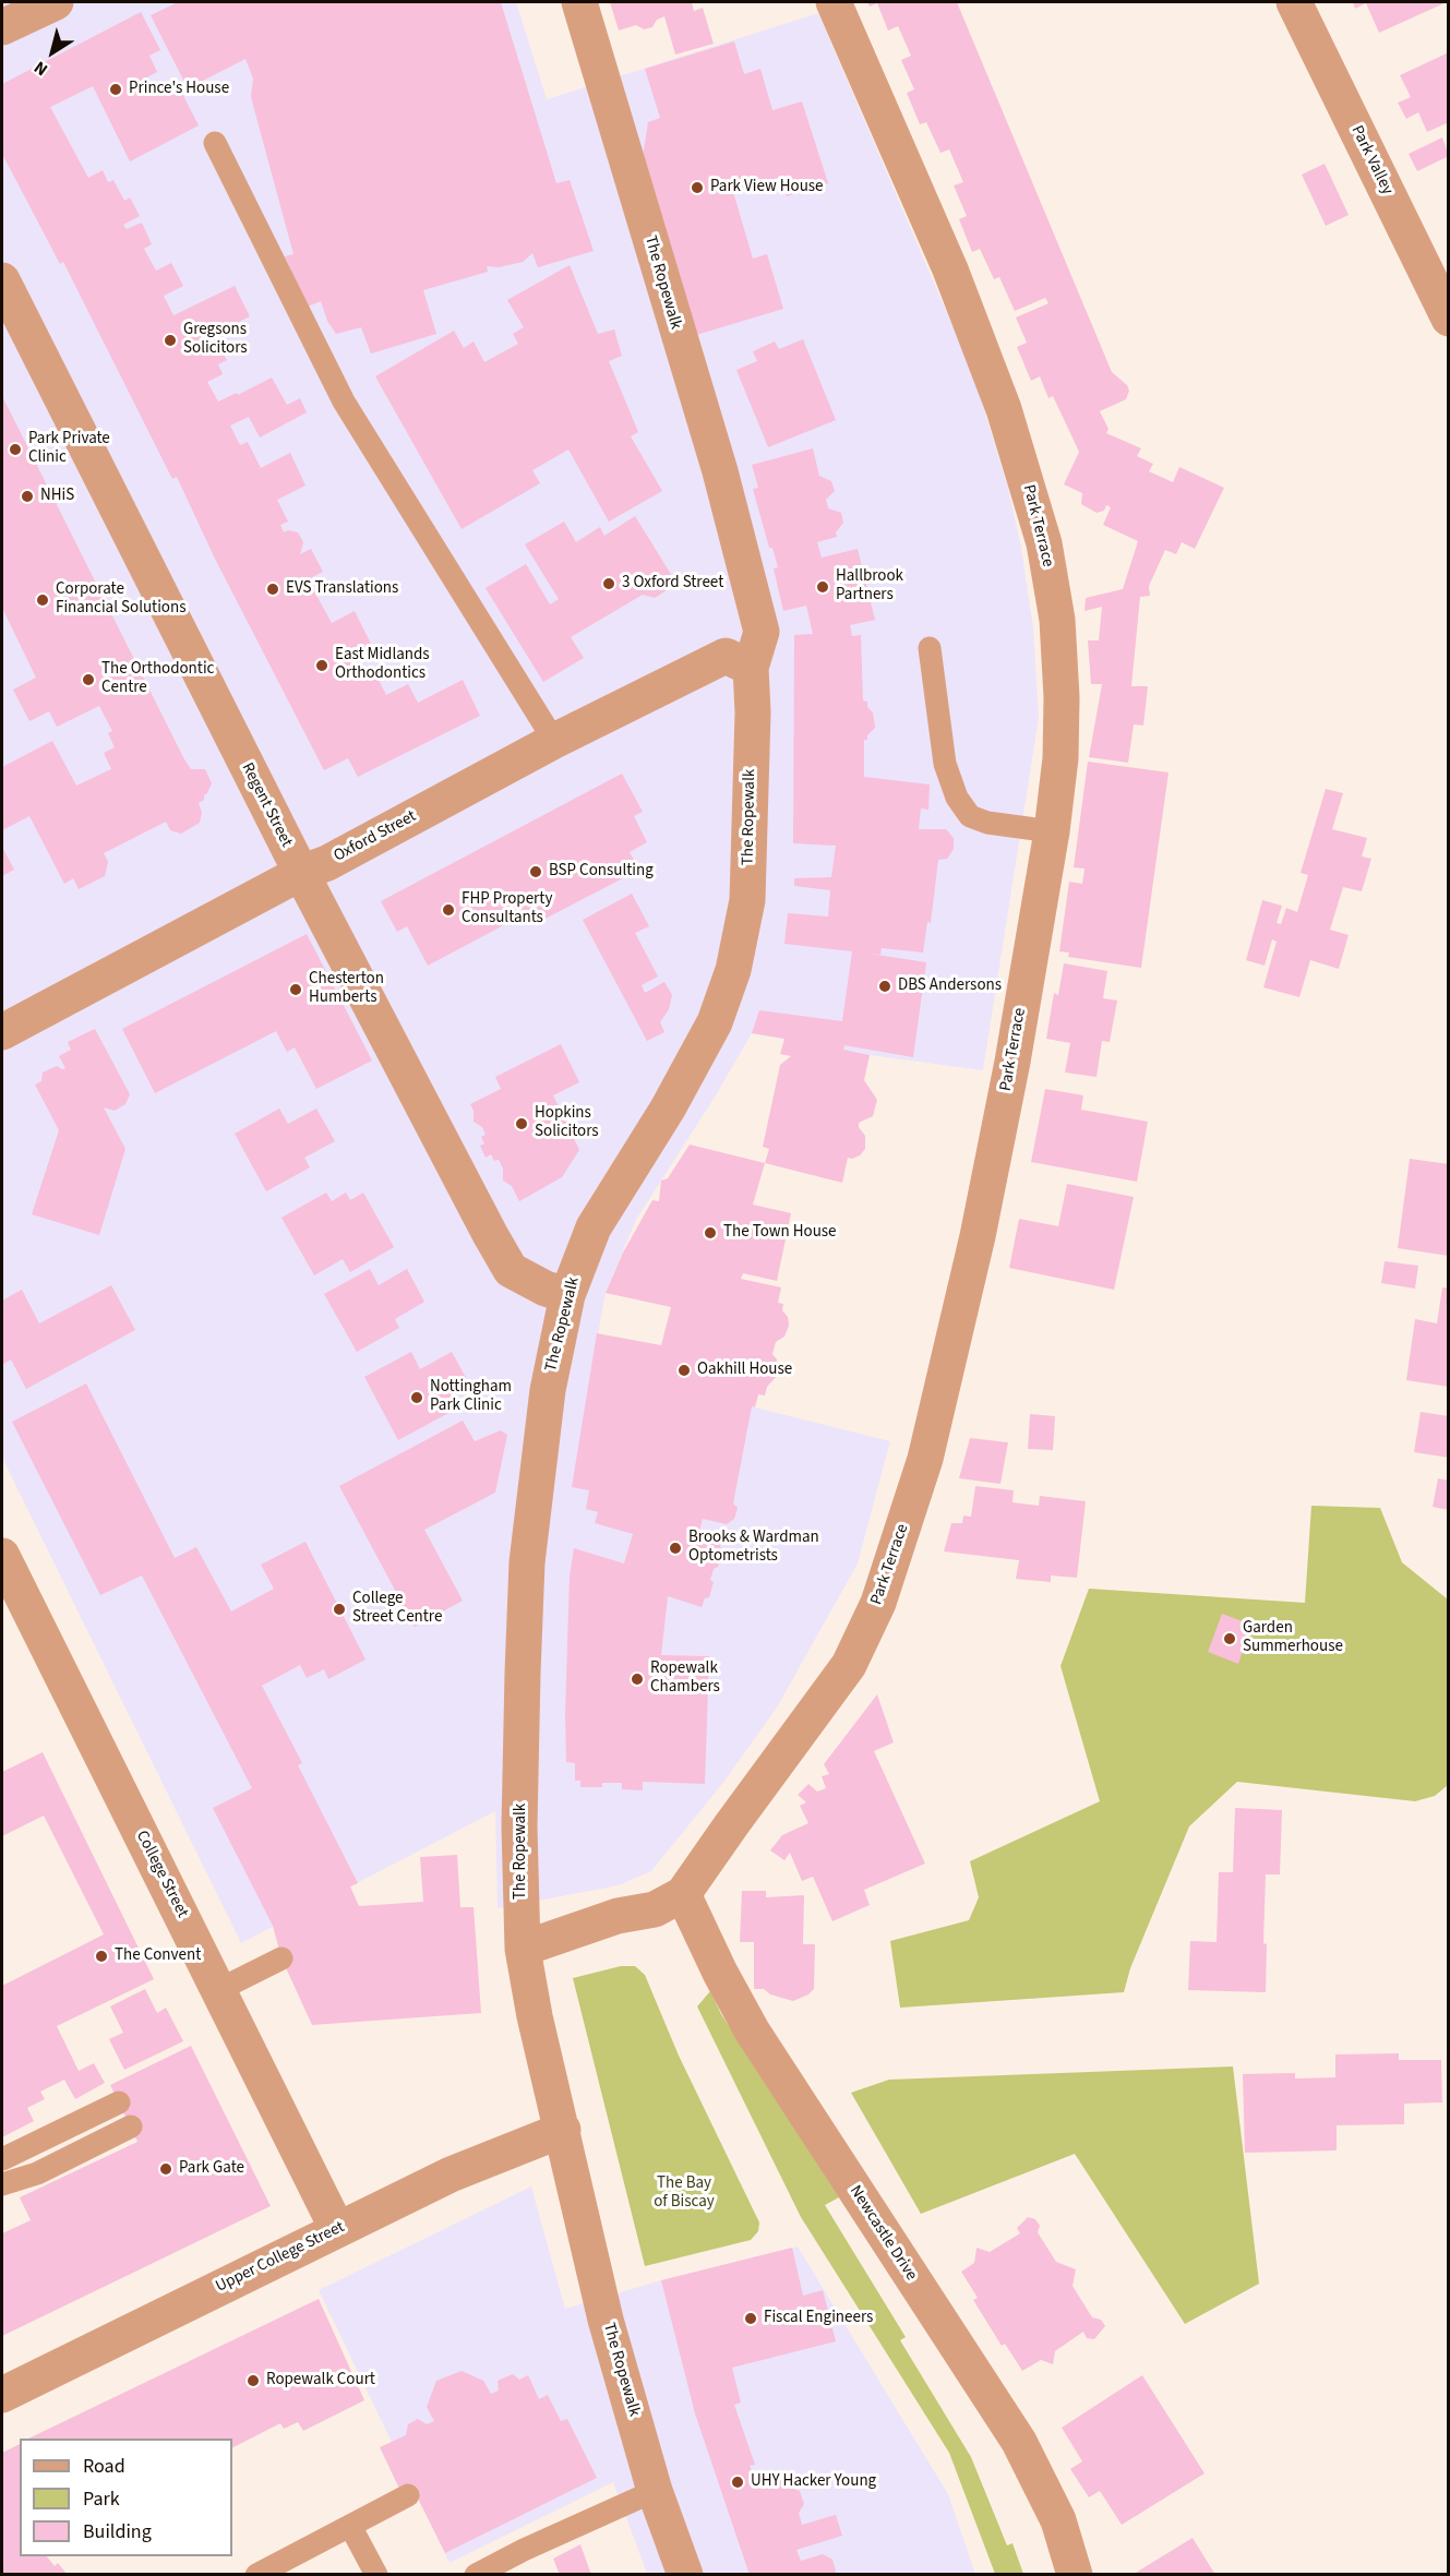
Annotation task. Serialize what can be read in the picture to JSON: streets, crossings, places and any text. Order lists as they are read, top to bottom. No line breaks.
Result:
{"streets":{"street":["Park Valley","The Ropewalk","Park Terrace","Regent Street","Oxford Street","College Street","Newcastle Drive","Upper College Street"]},"crossings":[["The Ropewalk","Park Terrace"],["The Ropewalk","Regent Street"],["The Ropewalk","Oxford Street"],["The Ropewalk","Upper College Street"],["Park Terrace","Newcastle Drive"],["Regent Street","Oxford Street"],["College Street","Upper College Street"]],"parks":["The Bay of Biscay"],"places":["Prince's House","Park View House","Gregsons Solicitors","Park Private Clinic","NHiS","3 Oxford Street","Hallbrook Partners","EVS Translations","Corporate Financial Solutions","East Midlands Orthodontics","The Orthodontic Centre","BSP Consulting","FHP Property Consultants","DBS Andersons","Chesterton Humberts","Hopkins Solicitors","The Town House","Oakhill House","Nottingham Park Clinic","Brooks & Wardman Optometrists","College Street Centre","Garden Summerhouse","Ropewalk Chambers","The Convent","Park Gate","Fiscal Engineers","Ropewalk Court","UHY Hacker Young"],"legend":["Road","Park","Building"],"north":"bottom left"}
